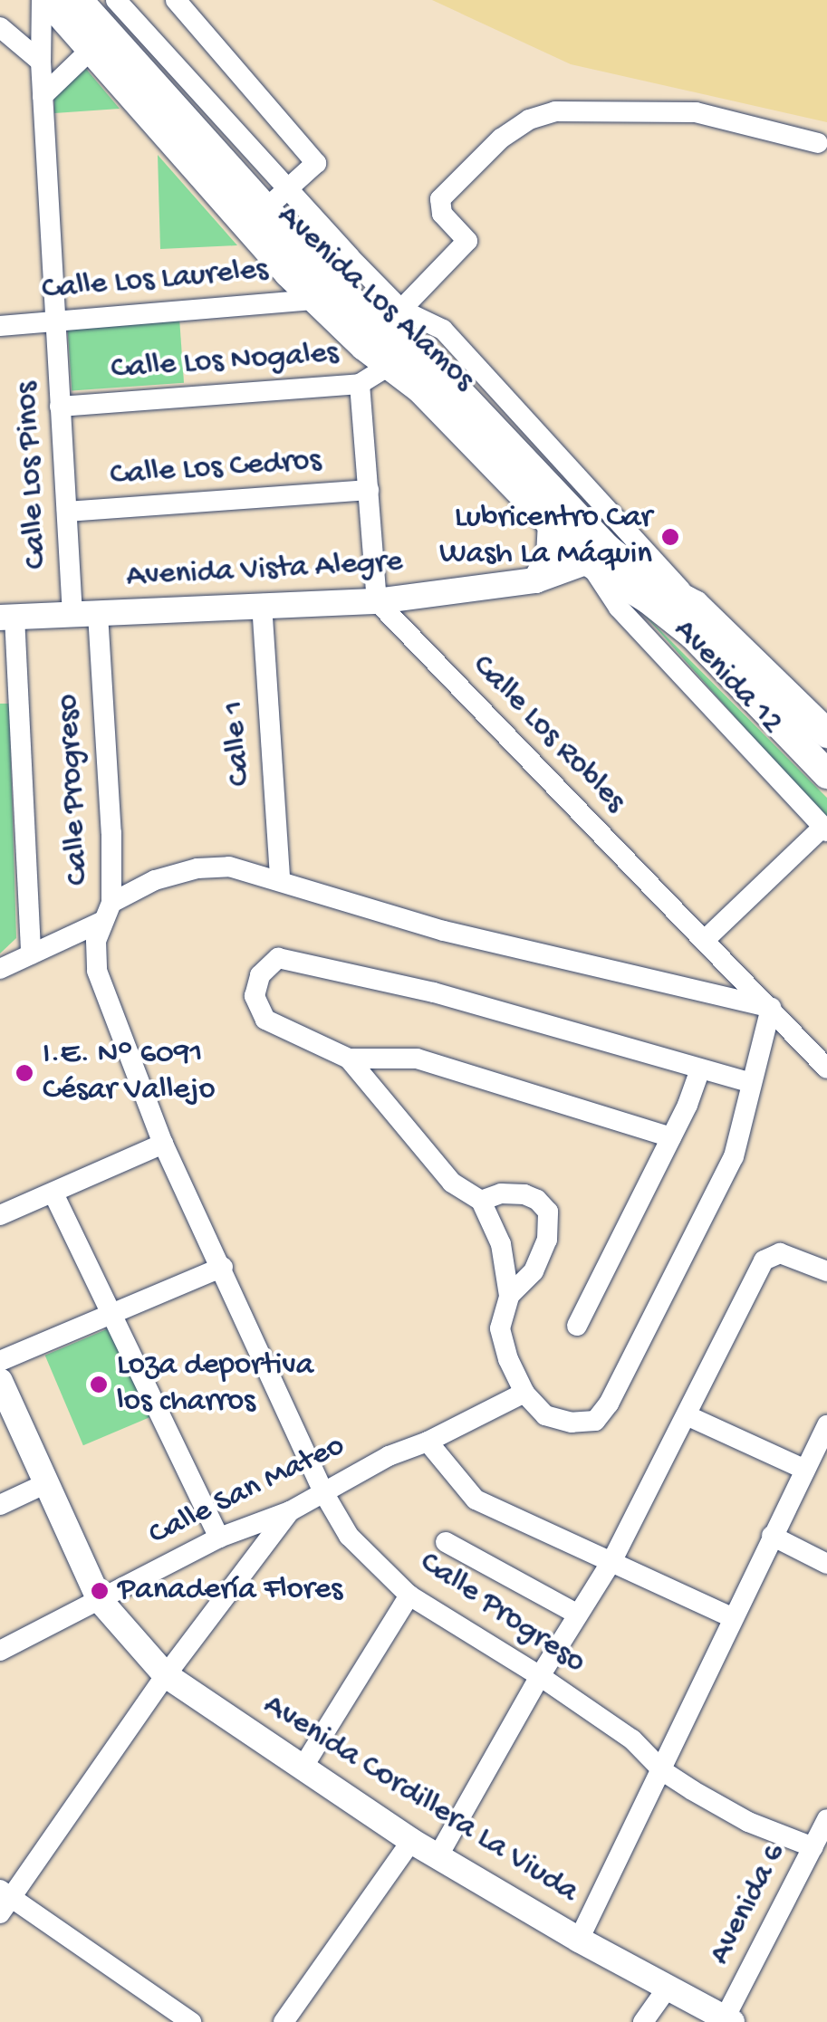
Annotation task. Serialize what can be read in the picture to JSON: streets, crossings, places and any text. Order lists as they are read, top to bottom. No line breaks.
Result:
{"streets":{"main road":["Avenida Los Alamos"],"street":["Calle Los Laureles","Calle Los Nogales","Calle Los Cedros","Calle Los Pinos","Avenida Vista Alegre","Avenida 12","Calle Los Robles","Calle 1","Calle Progreso","Calle San Mateo","Avenida Cordillera La Viuda","Avenida 6"]},"crossings":[["Calle Los Laureles","Avenida Los Alamos"],["Calle Los Laureles","Calle Los Pinos"],["Avenida Los Alamos","Calle Los Nogales"],["Avenida Los Alamos","Calle Los Pinos"],["Avenida Los Alamos","Avenida Vista Alegre"],["Avenida Los Alamos","Avenida 12"],["Calle Los Nogales","Calle Los Pinos"],["Calle Los Cedros","Calle Los Pinos"],["Calle Los Pinos","Avenida Vista Alegre"],["Calle Los Pinos","Calle Progreso"],["Avenida Vista Alegre","Avenida 12"],["Avenida Vista Alegre","Calle Los Robles"],["Avenida Vista Alegre","Calle 1"],["Avenida Vista Alegre","Calle Progreso"],["Calle Progreso","Calle San Mateo"],["Calle Progreso","Avenida 6"],["Calle San Mateo","Avenida Cordillera La Viuda"],["Avenida Cordillera La Viuda","Avenida 6"]],"places":["Lubricentro Car Wash La Máquin","I.E. N° 6091 César Vallejo","Loza deportiva los charros","Panadería Flores"]}
